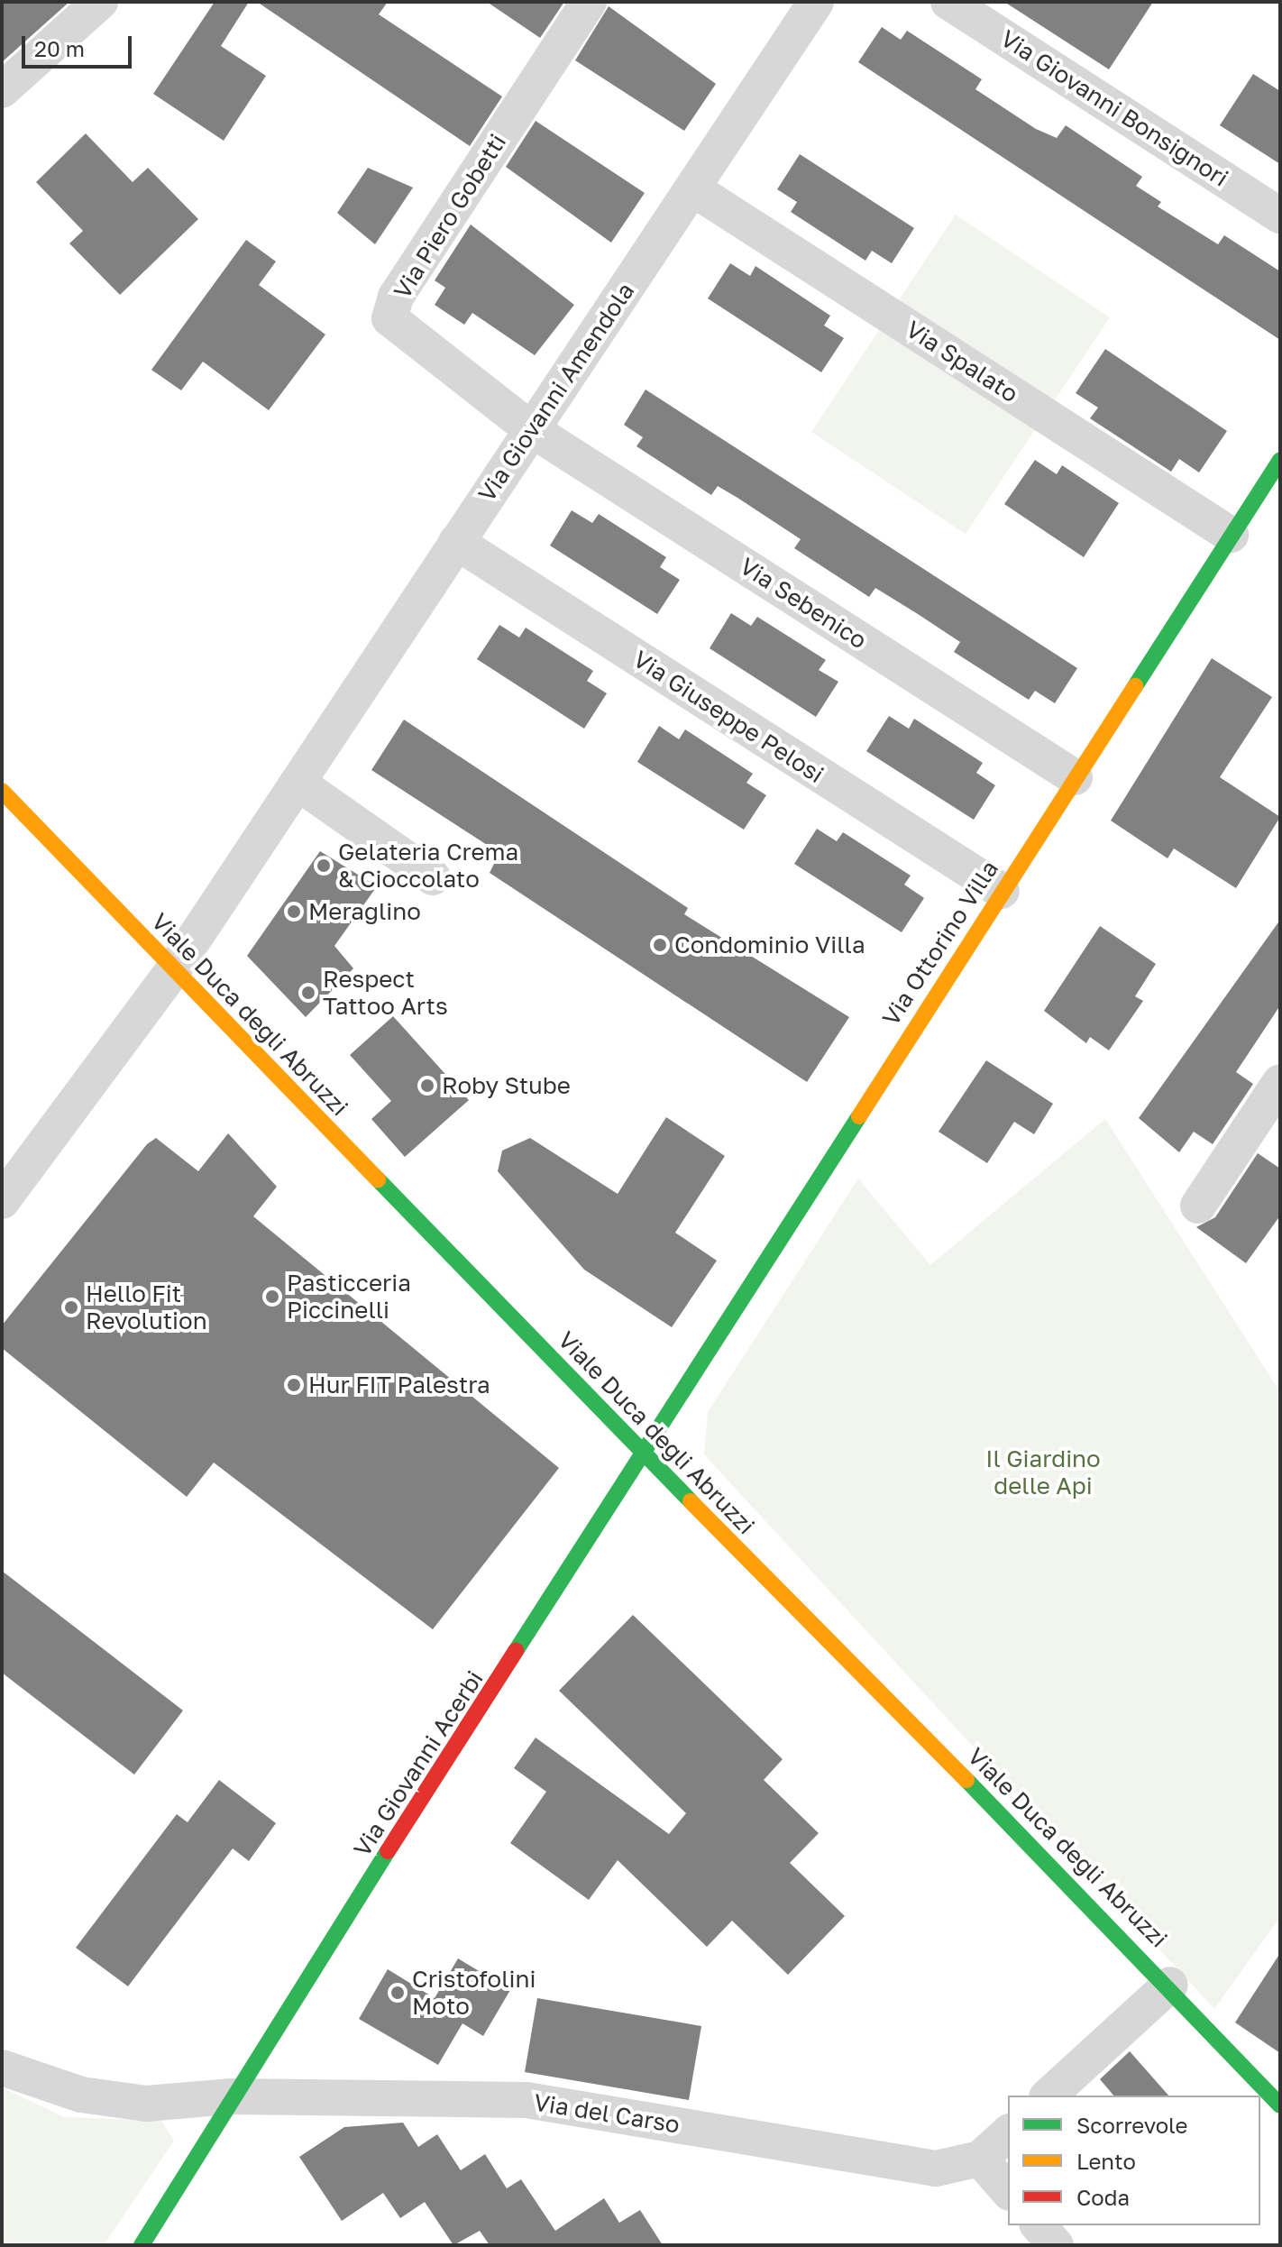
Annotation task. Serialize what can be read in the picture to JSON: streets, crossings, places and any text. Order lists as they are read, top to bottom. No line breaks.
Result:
{"streets":{"street":["Via Giovanni Bonsignori","Via Piero Gobetti","Via Spalato","Via Giovanni Amendola","Via Sebenico","Via Giuseppe Pelosi","Via Ottorino Villa","Viale Duca degli Abruzzi","Via Giovanni Acerbi","Via del Carso"]},"crossings":[["Via Piero Gobetti","Via Giovanni Amendola"],["Via Piero Gobetti","Via Sebenico"],["Via Spalato","Via Giovanni Amendola"],["Via Spalato","Via Ottorino Villa"],["Via Giovanni Amendola","Via Sebenico"],["Via Giovanni Amendola","Via Giuseppe Pelosi"],["Via Giovanni Amendola","Viale Duca degli Abruzzi"],["Via Sebenico","Via Ottorino Villa"],["Via Giuseppe Pelosi","Via Ottorino Villa"],["Via Ottorino Villa","Viale Duca degli Abruzzi"],["Via Ottorino Villa","Via Giovanni Acerbi"],["Viale Duca degli Abruzzi","Via Giovanni Acerbi"],["Via Giovanni Acerbi","Via del Carso"]],"parks":["Il Giardino delle Api"],"places":["Gelateria Crema & Cioccolato","Meraglino","Condominio Villa","Respect Tattoo Arts","Roby Stube","Pasticceria Piccinelli","Hello Fit Revolution","Hur FIT Palestra","Cristofolini Moto"],"legend":["Scorrevole","Lento","Coda"],"scale_bar":"20 m"}
